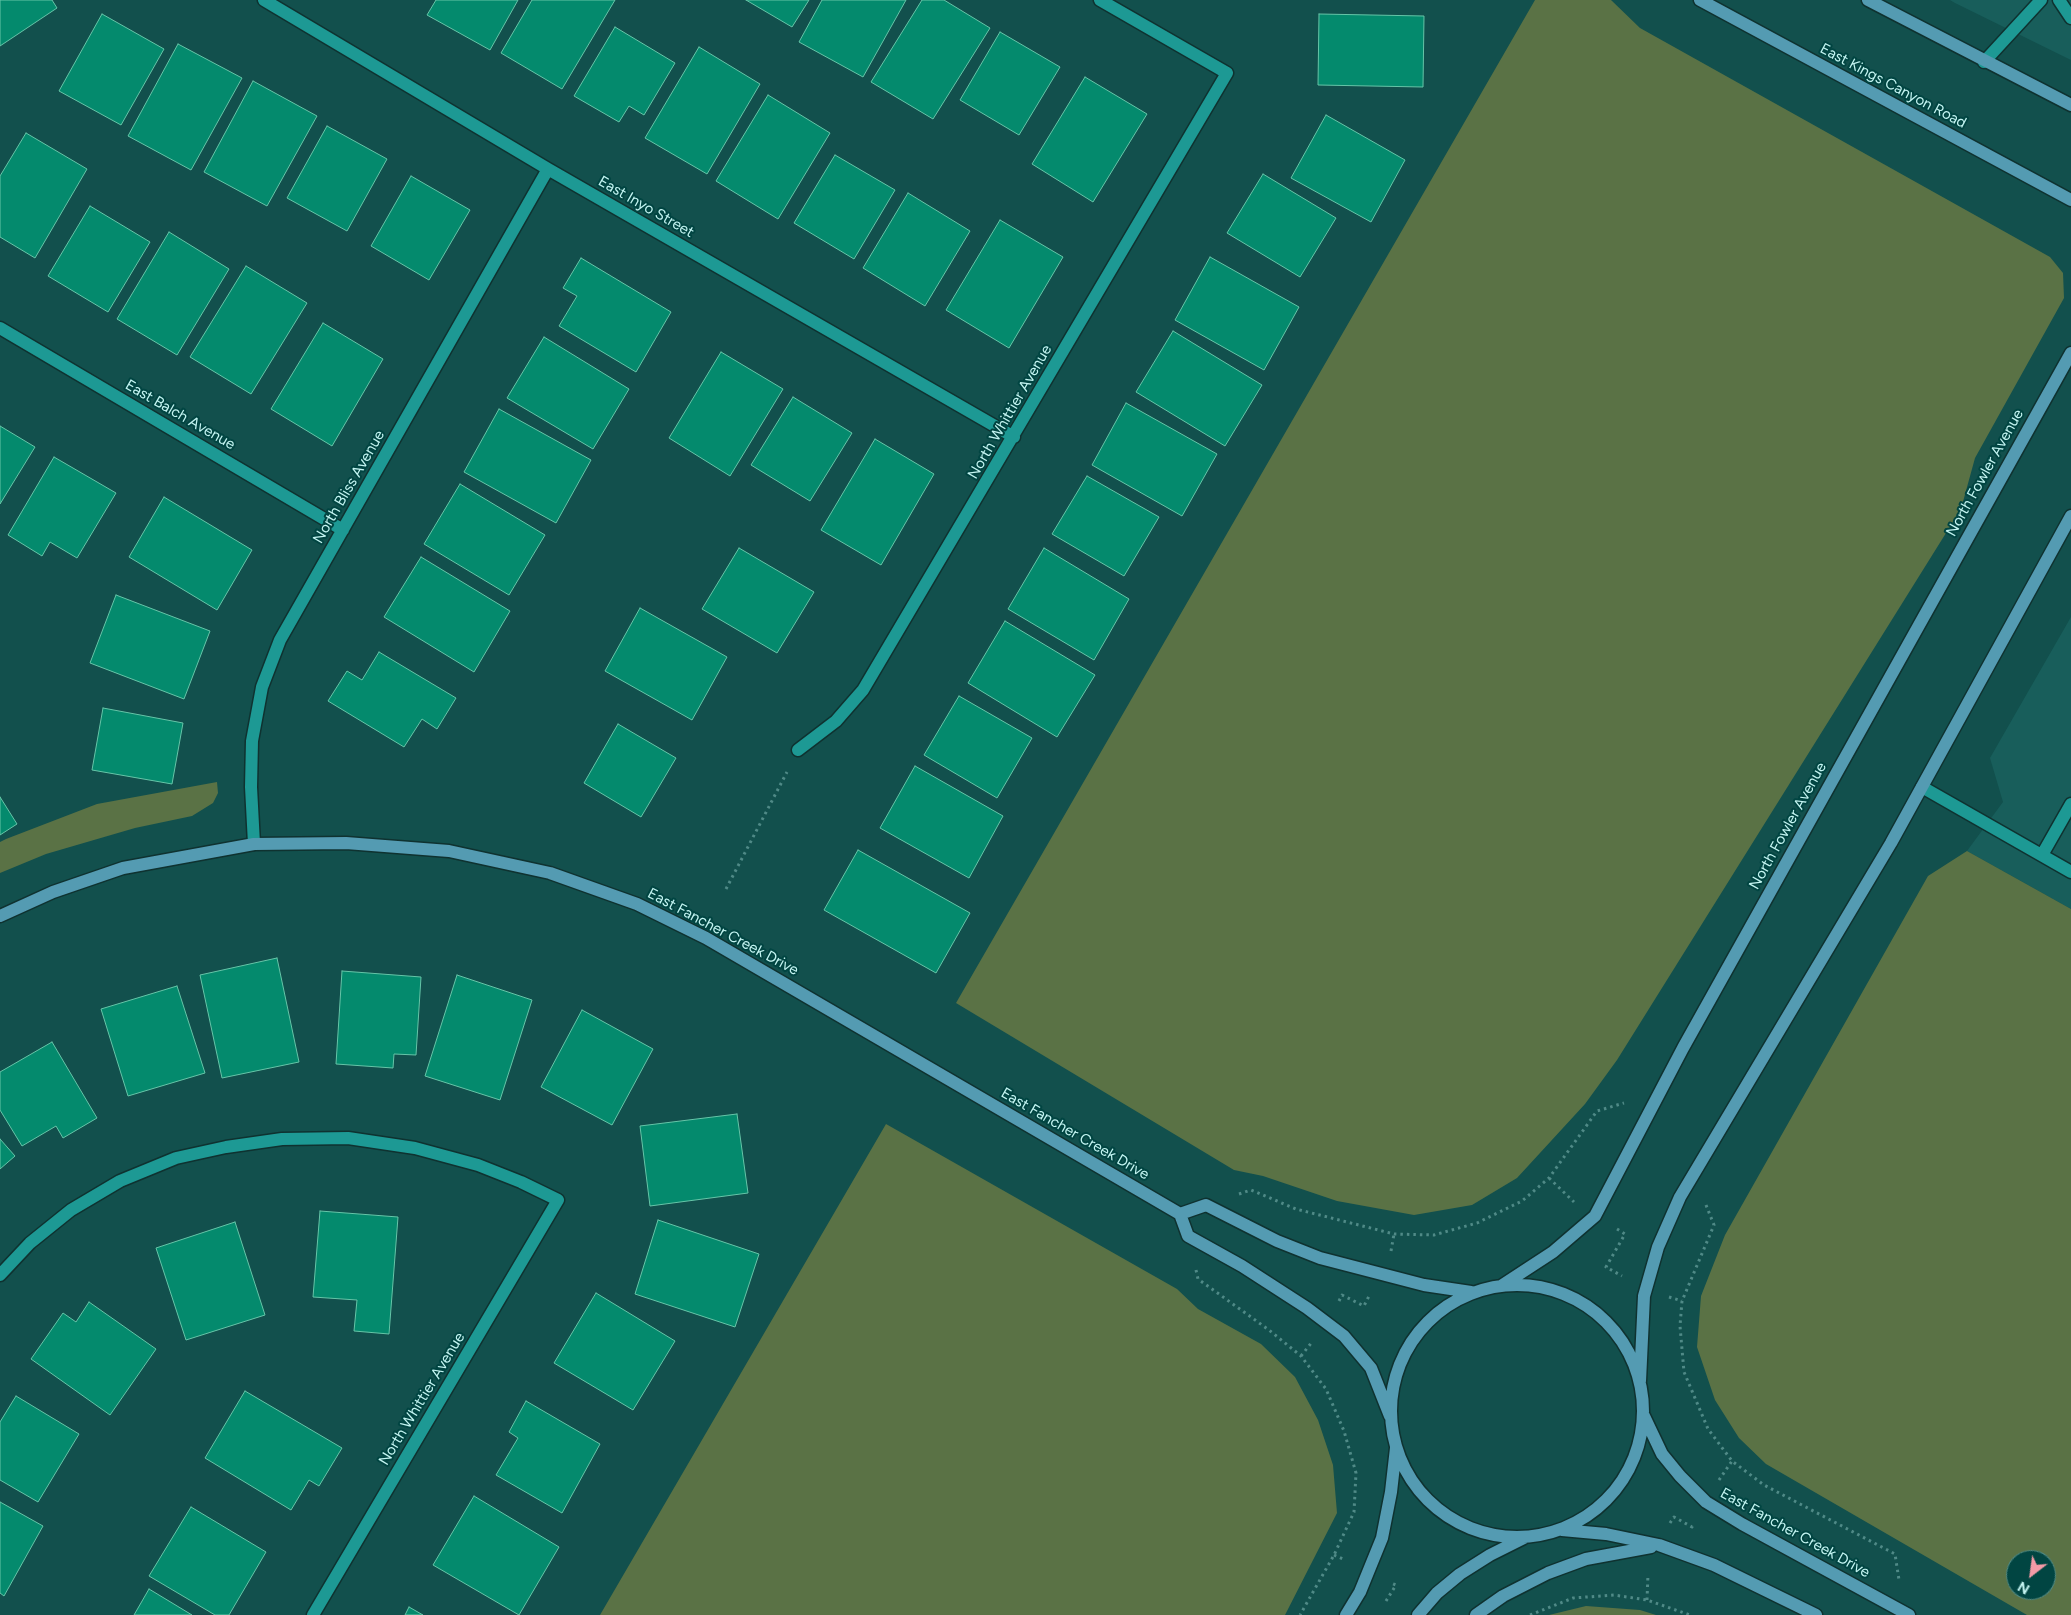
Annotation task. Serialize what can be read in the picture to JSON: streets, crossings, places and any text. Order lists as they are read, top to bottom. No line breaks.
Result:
{"streets":{"main road":["East Kings Canyon Road","North Fowler Avenue","East Fancher Creek Drive"],"street":["East Inyo Street","North Whittier Avenue","East Balch Avenue","North Bliss Avenue"]},"crossings":[["East Inyo Street","North Whittier Avenue"],["East Inyo Street","North Bliss Avenue"],["East Balch Avenue","North Bliss Avenue"],["North Bliss Avenue","East Fancher Creek Drive"]],"north":"bottom left"}
